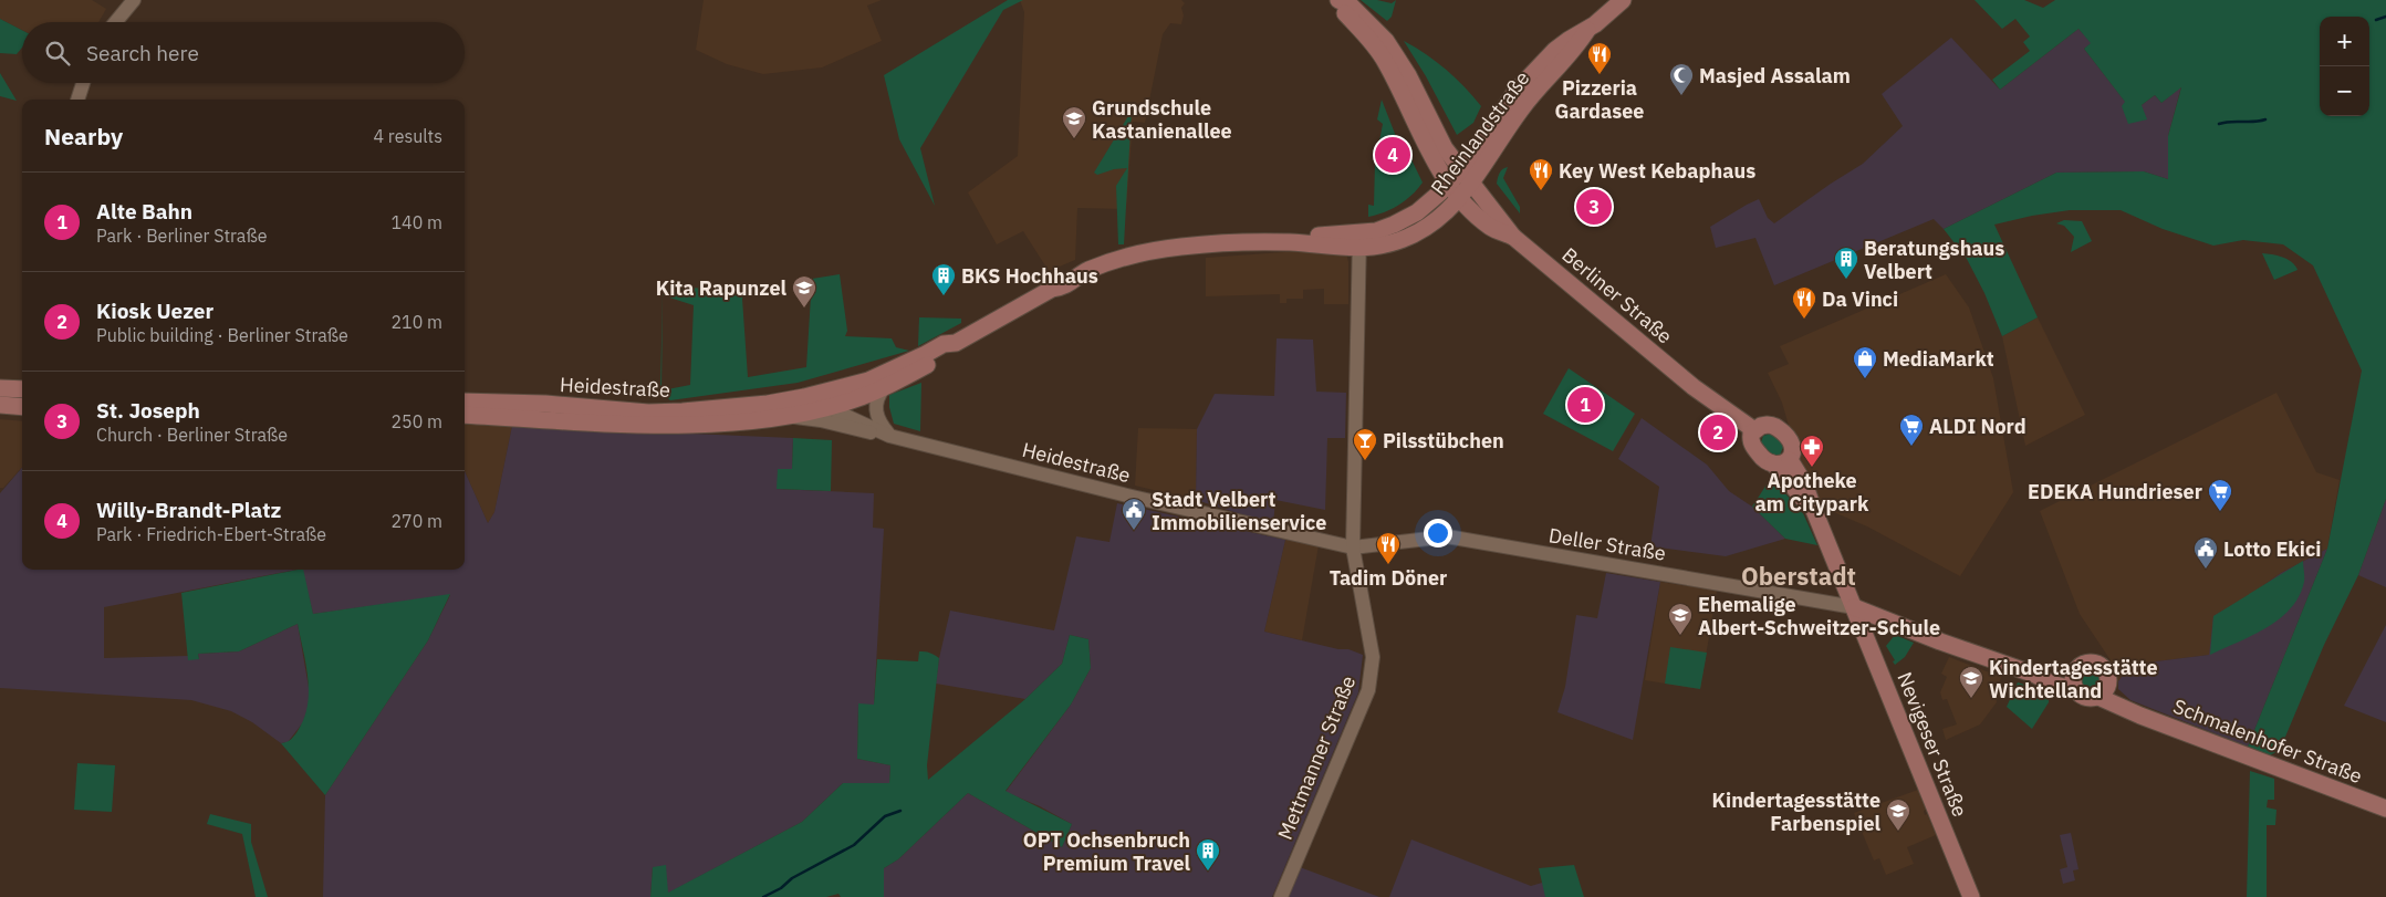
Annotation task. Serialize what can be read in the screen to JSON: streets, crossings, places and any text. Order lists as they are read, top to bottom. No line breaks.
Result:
{"streets":{"main road":["Rheinlandstraße","Berliner Straße","Heidestraße","Schmalenhofer Straße","Nevigeser Straße"],"street":["Deller Straße","Mettmanner Straße"]},"crossings":[["Rheinlandstraße","Berliner Straße"],["Rheinlandstraße","Heidestraße"],["Rheinlandstraße","Mettmanner Straße"],["Berliner Straße","Nevigeser Straße"],["Heidestraße","Deller Straße"],["Heidestraße","Mettmanner Straße"],["Deller Straße","Nevigeser Straße"],["Deller Straße","Mettmanner Straße"]],"districts":["Oberstadt"],"places":{"restaurant":["Pizzeria Gardasee","Key West Kebaphaus","Da Vinci","Tadim Döner"],"mosque":["Masjed Assalam"],"school or university":["Grundschule Kastanienallee","Kita Rapunzel","Ehemalige Albert-Schweitzer-Schule","Kindertagesstätte Wichtelland","Kindertagesstätte Farbenspiel"],"building":["Beratungshaus Velbert","BKS Hochhaus","OPT Ochsenbruch Premium Travel"],"shop":["MediaMarkt"],"supermarket":["ALDI Nord","EDEKA Hundrieser"],"bar":["Pilsstübchen"],"pharmacy":["Apotheke am Citypark"],"public building":["Stadt Velbert Immobilienservice","Lotto Ekici"]},"page":{"map_buttons":["+","−"],"search":"Search here","heading":["Nearby","4 results"],"pins":["4","3","1","2"],"list":[{"mark":"1","name":"Alte Bahn","note":"Park · Berliner Straße","value":"140 m"},{"mark":"2","name":"Kiosk Uezer","note":"Public building · Berliner Straße","value":"210 m"},{"mark":"3","name":"St. Joseph","note":"Church · Berliner Straße","value":"250 m"},{"mark":"4","name":"Willy-Brandt-Platz","note":"Park · Friedrich-Ebert-Straße","value":"270 m"}]}}
